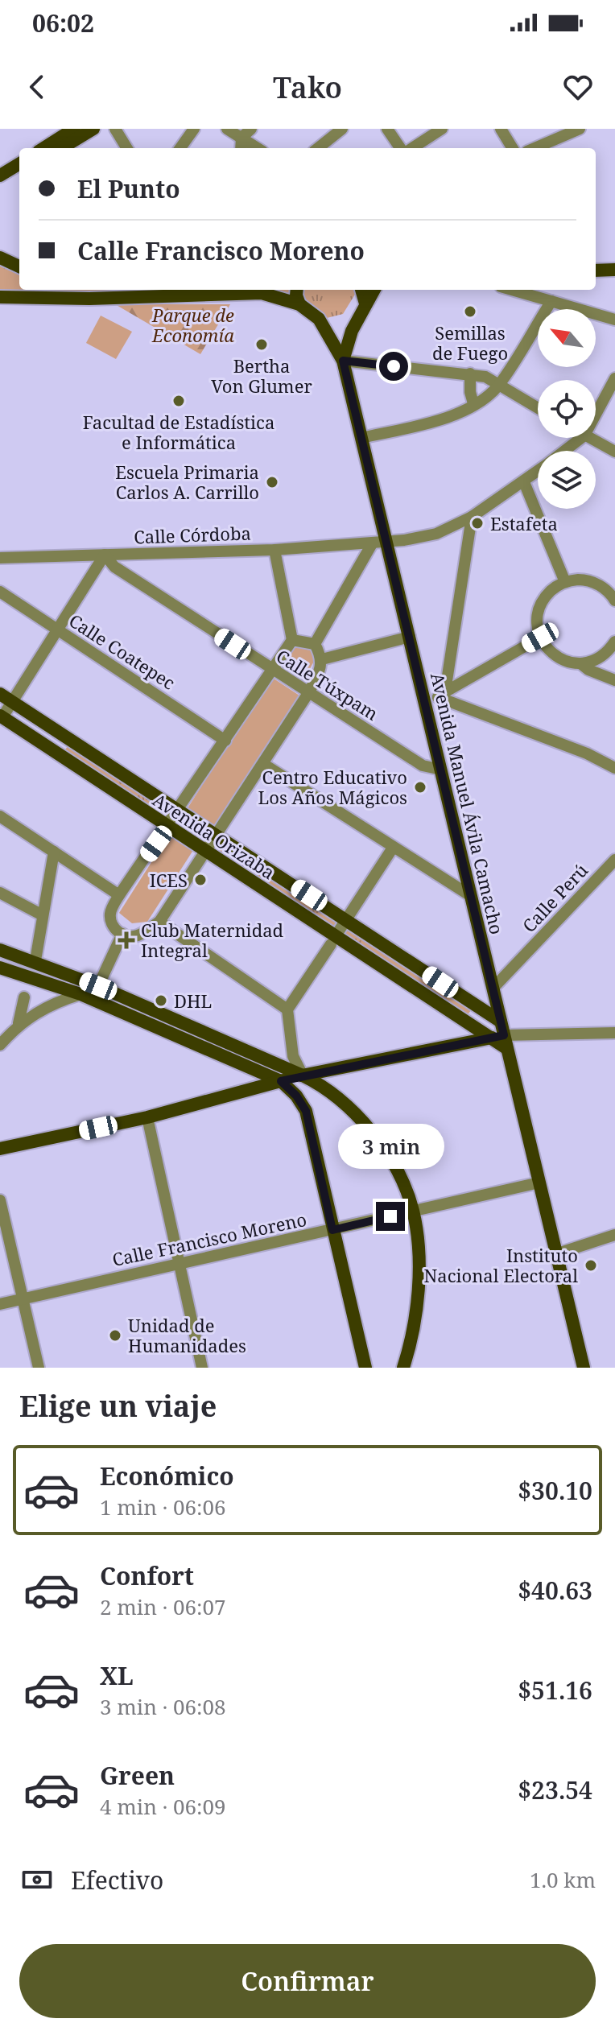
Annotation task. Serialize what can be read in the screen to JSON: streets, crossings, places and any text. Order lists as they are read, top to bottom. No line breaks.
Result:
{"streets":{"main road":["Avenida Manuel Ávila Camacho","Avenida Orizaba"],"street":["Calle Córdoba","Calle Coatepec","Calle Túxpam","Calle Perú","Calle Francisco Moreno"]},"crossings":[["Calle Córdoba","Calle Túxpam"],["Calle Córdoba","Avenida Manuel Ávila Camacho"],["Calle Túxpam","Avenida Manuel Ávila Camacho"],["Avenida Manuel Ávila Camacho","Avenida Orizaba"],["Avenida Manuel Ávila Camacho","Calle Perú"],["Avenida Manuel Ávila Camacho","Calle Francisco Moreno"]],"parks":["Parque de Economía"],"places":{"other":["Semillas de Fuego","Bertha Von Glumer","Facultad de Estadística e Informática","Escuela Primaria Carlos A. Carrillo","Estafeta","Centro Educativo Los Años Mágicos","ICES","DHL","Instituto Nacional Electoral","Unidad de Humanidades"],"health":["Club Maternidad Integral"]},"north":"top left","page":{"status":"06:02","header":"Tako","banner":["El Punto","Calle Francisco Moreno"],"bubble":"3 min","heading":"Elige un viaje","list":[{"name":"Económico","note":"1 min · 06:06","value":"$30.10"},{"name":"Confort","note":"2 min · 06:07","value":"$40.63"},{"name":"XL","note":"3 min · 06:08","value":"$51.16"},{"name":"Green","note":"4 min · 06:09","value":"$23.54"}],"pay":["Efectivo","1.0 km"],"buttons":"Confirmar"}}
